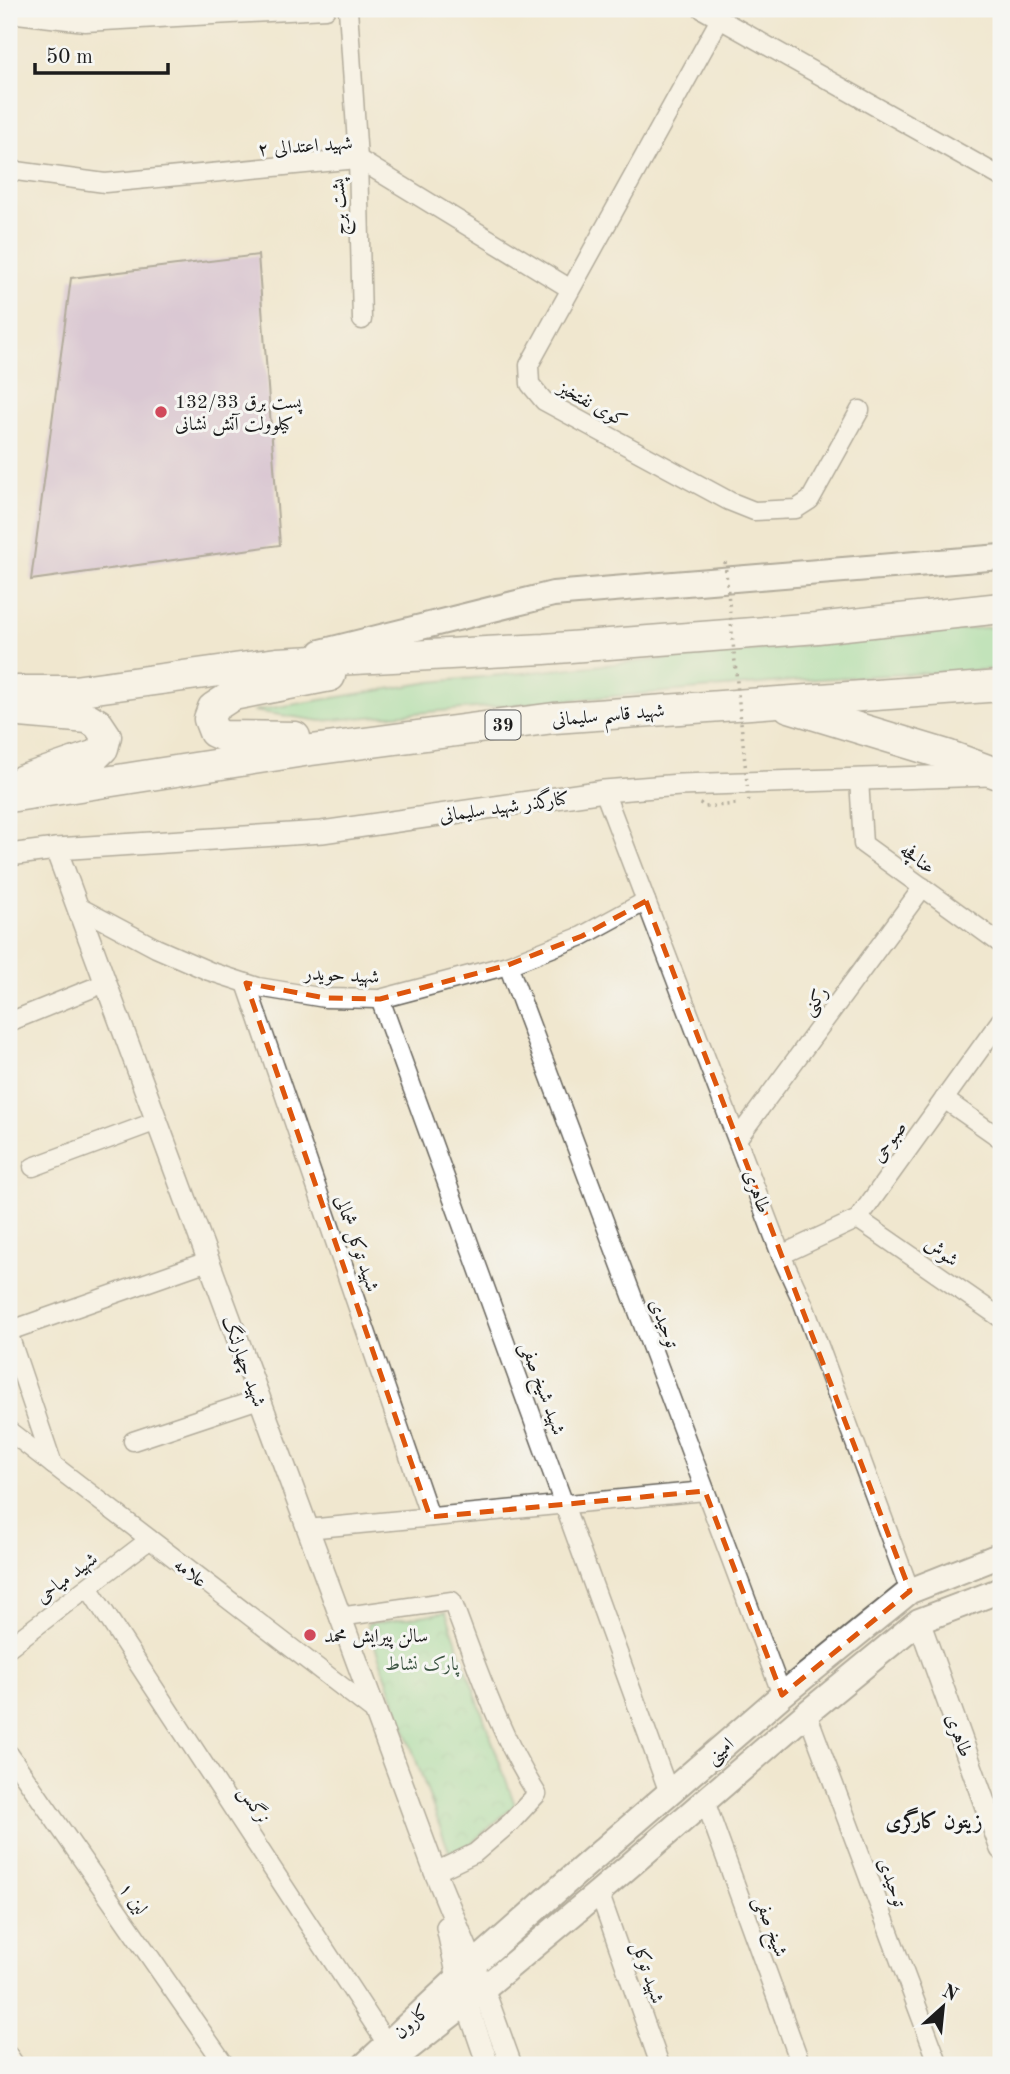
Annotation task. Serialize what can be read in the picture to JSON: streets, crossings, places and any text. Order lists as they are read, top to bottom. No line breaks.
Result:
{"streets":{"highway":["شهید قاسم سلیمانی","39"],"main road":["امینی","کارون"],"street":["شهید اعتدالی ۲","پشت برج","کوی نفتخیز","کنارگذر شهید سلیمانی","عنافچه","شهید حویدر","رکنی","صبوحی","طاهری","شهید توکل شمالی","شوش","توحیدی","شهید چهارلنگ","شهید شیخ صفی","علامه","شهید میاحی","نرگس","لین ۱","شیخ صفی","شهید توکل"]},"crossings":[["شهید اعتدالی ۲","پشت برج"],["شهید اعتدالی ۲","کوی نفتخیز"],["کنارگذر شهید سلیمانی","عنافچه"],["کنارگذر شهید سلیمانی","طاهری"],["کنارگذر شهید سلیمانی","شهید چهارلنگ"],["عنافچه","رکنی"],["شهید حویدر","طاهری"],["شهید حویدر","شهید توکل شمالی"],["شهید حویدر","توحیدی"],["شهید حویدر","شهید چهارلنگ"],["شهید حویدر","شهید شیخ صفی"],["رکنی","طاهری"],["صبوحی","طاهری"],["صبوحی","شوش"],["طاهری","امینی"],["توحیدی","امینی"],["شهید چهارلنگ","علامه"],["شهید چهارلنگ","امینی"],["شهید چهارلنگ","کارون"],["شهید شیخ صفی","امینی"],["علامه","شهید میاحی"],["شهید میاحی","نرگس"],["امینی","شیخ صفی"],["امینی","شهید توکل"],["امینی","کارون"],["نرگس","کارون"]],"districts":["زیتون کارگری"],"parks":["پارک نشاط"],"places":["پست برق 132/33 کیلوولت آتش نشانی","سالن پیرایش محمد"],"scale_bar":"50 m","north":"top right"}
